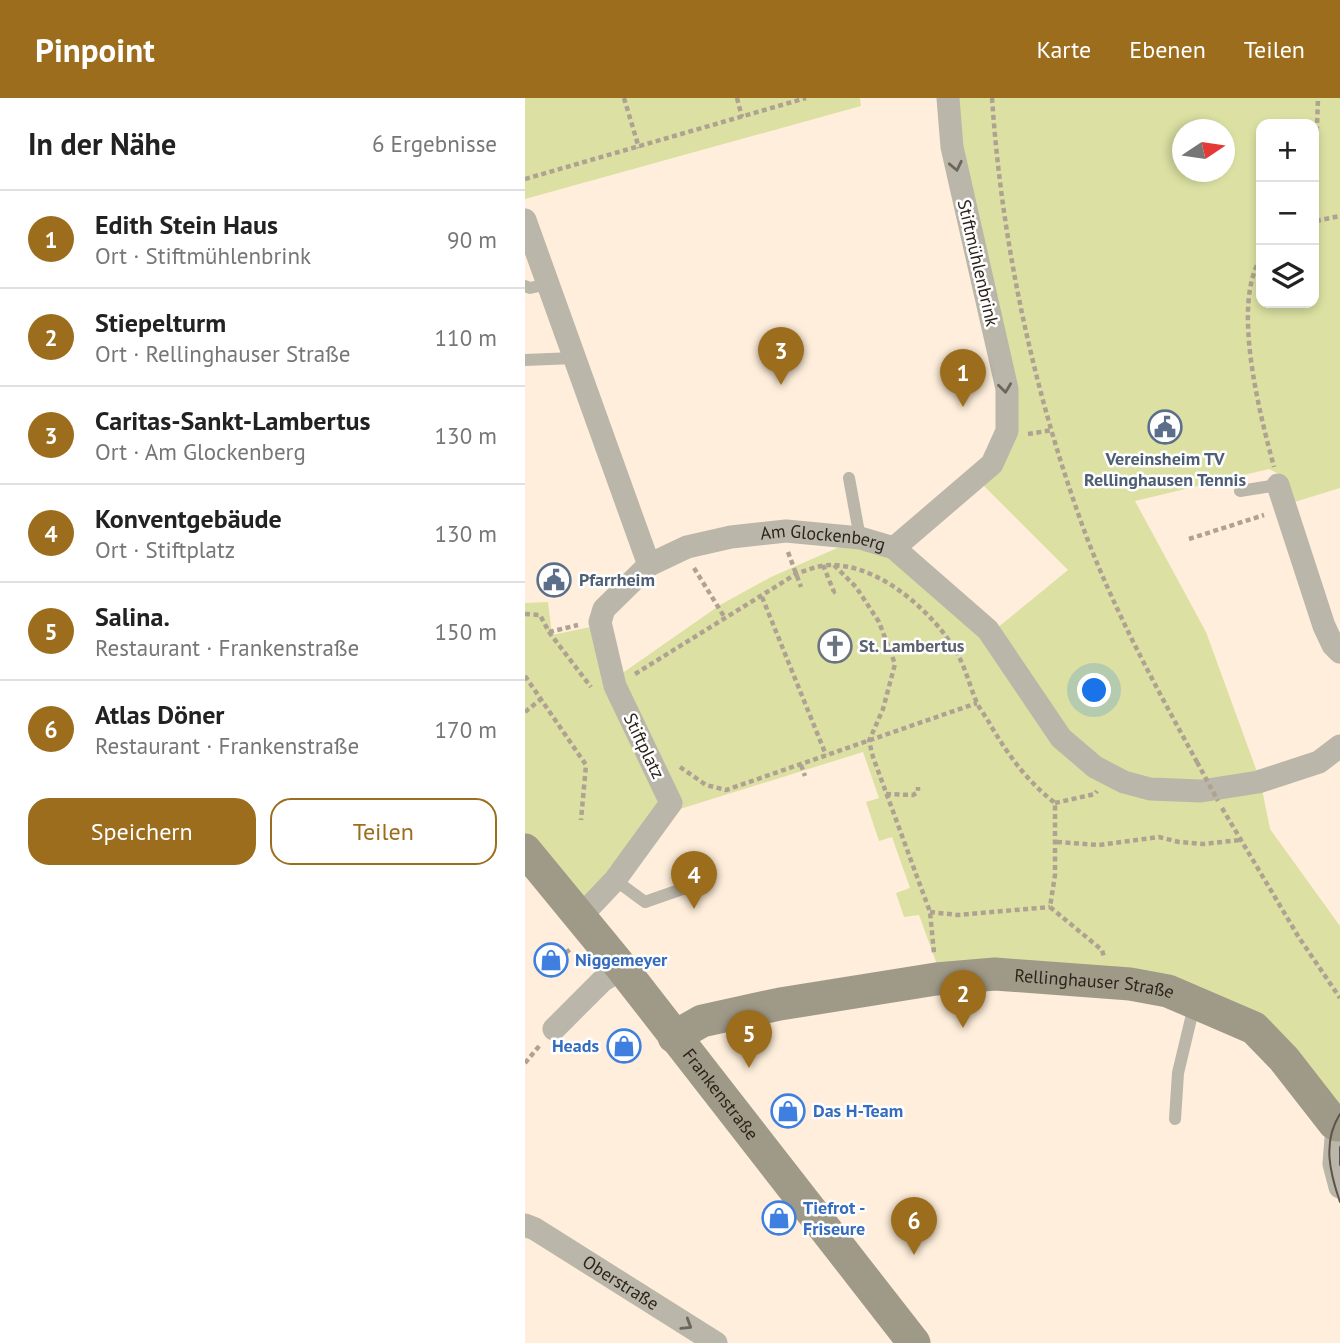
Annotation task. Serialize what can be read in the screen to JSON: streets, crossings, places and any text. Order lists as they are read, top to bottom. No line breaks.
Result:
{"streets":{"main road":["Rellinghauser Straße","Frankenstraße"],"street":["Stiftmühlenbrink","Am Glockenberg","Stiftplatz","Oberstraße"]},"crossings":[["Stiftmühlenbrink","Am Glockenberg"],["Am Glockenberg","Stiftplatz"],["Stiftplatz","Frankenstraße"],["Rellinghauser Straße","Frankenstraße"]],"one_way":["Stiftmühlenbrink","Oberstraße"],"places":{"public building":["Vereinsheim TV Rellinghausen Tennis","Pfarrheim"],"church":["St. Lambertus"],"shop":["Niggemeyer","Heads","Das H-Team","Tiefrot - Friseure"]},"north":"right","page":{"header":"Pinpoint","nav":["Karte","Ebenen","Teilen"],"heading":["In der Nähe","6 Ergebnisse"],"map_buttons":["+","−"],"list":[{"mark":"1","name":"Edith Stein Haus","note":"Ort · Stiftmühlenbrink","value":"90 m"},{"mark":"2","name":"Stiepelturm","note":"Ort · Rellinghauser Straße","value":"110 m"},{"mark":"3","name":"Caritas-Sankt-Lambertus","note":"Ort · Am Glockenberg","value":"130 m"},{"mark":"4","name":"Konventgebäude","note":"Ort · Stiftplatz","value":"130 m"},{"mark":"5","name":"Salina.","note":"Restaurant · Frankenstraße","value":"150 m"},{"mark":"6","name":"Atlas Döner","note":"Restaurant · Frankenstraße","value":"170 m"}],"pins":["3","1","4","2","5","6"],"buttons":["Speichern","Teilen"]}}
